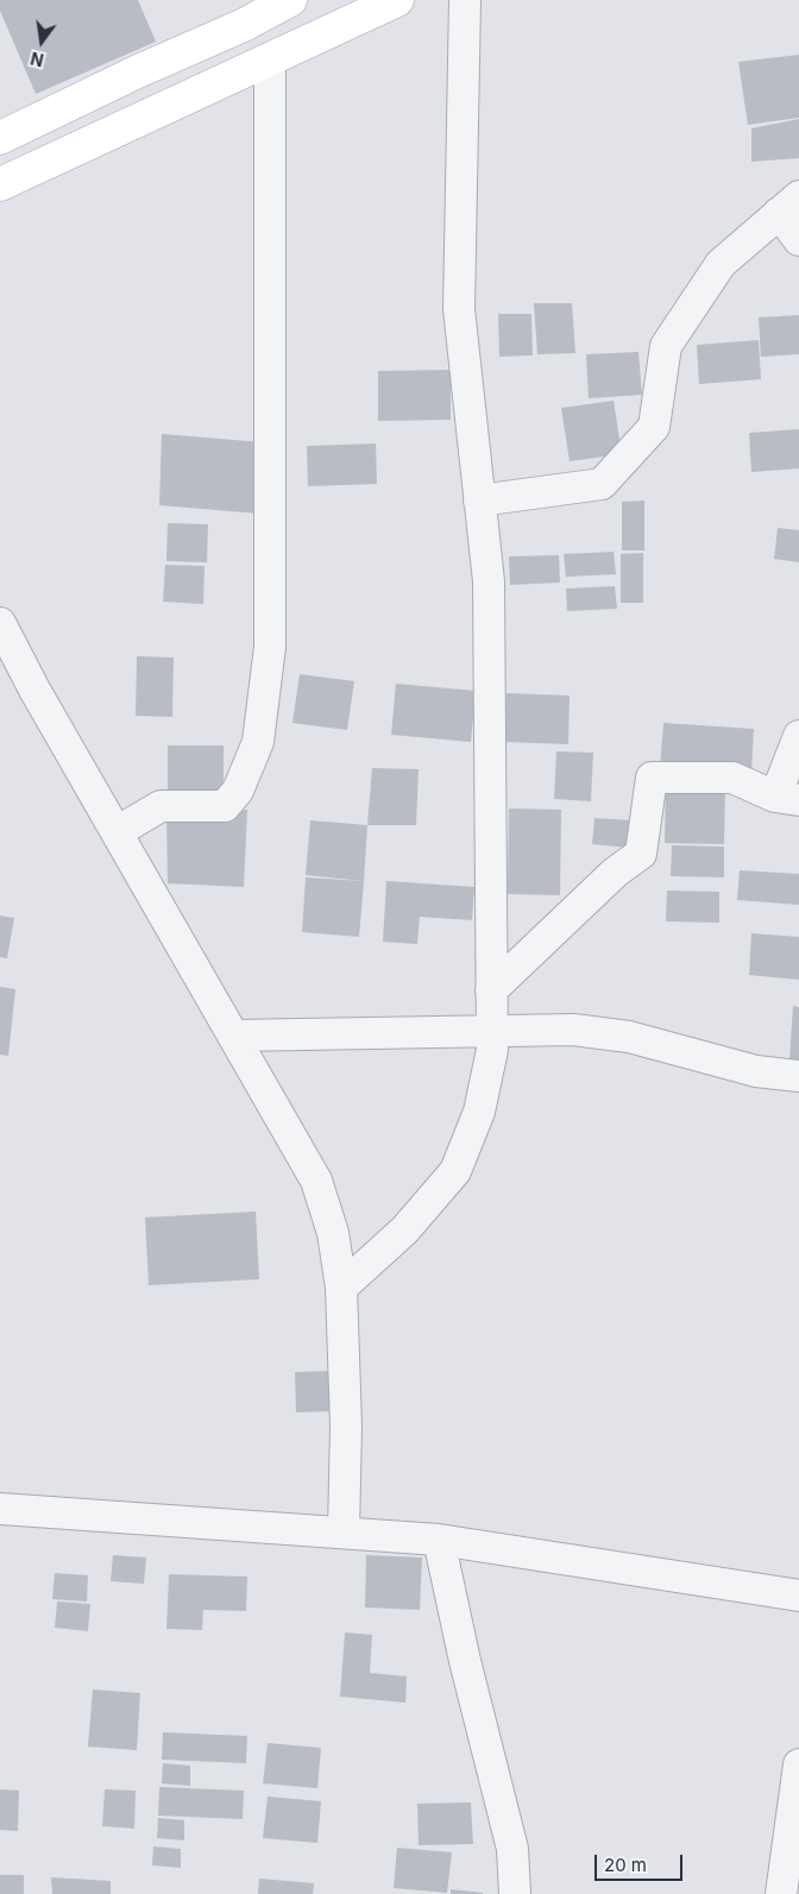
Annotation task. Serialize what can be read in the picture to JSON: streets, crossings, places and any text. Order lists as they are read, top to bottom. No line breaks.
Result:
{"scale_bar":"20 m","north":"bottom"}
